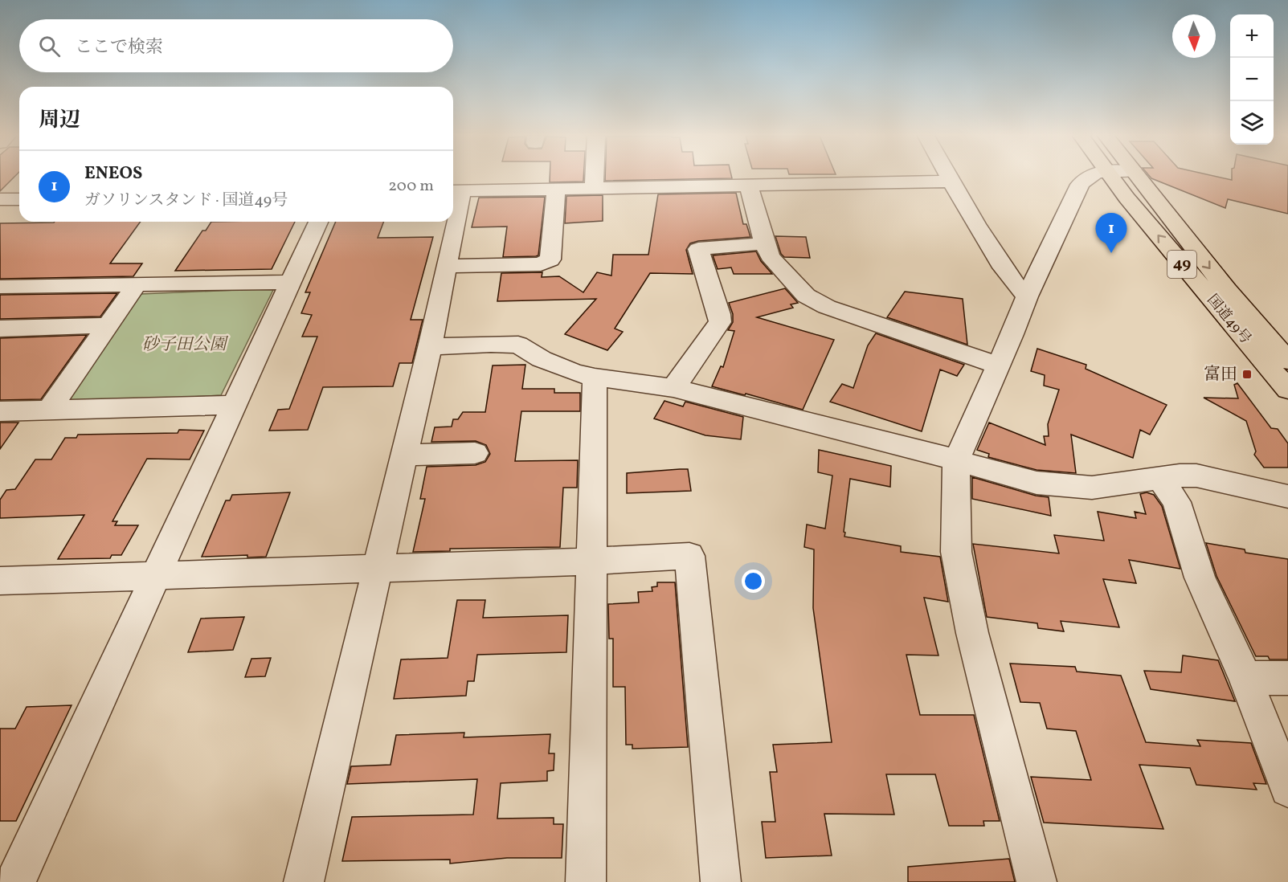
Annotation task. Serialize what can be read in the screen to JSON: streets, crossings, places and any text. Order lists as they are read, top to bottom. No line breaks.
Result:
{"streets":{"highway":["49","国道49号"]},"parks":["砂子田公園"],"places":{"transit":["富田"]},"north":"bottom","page":{"map_buttons":["+","−"],"search":"ここで検索","heading":"周辺","list":[{"mark":"1","name":"ENEOS","note":"ガソリンスタンド · 国道49号","value":"200 m"}],"pins":"1"}}
